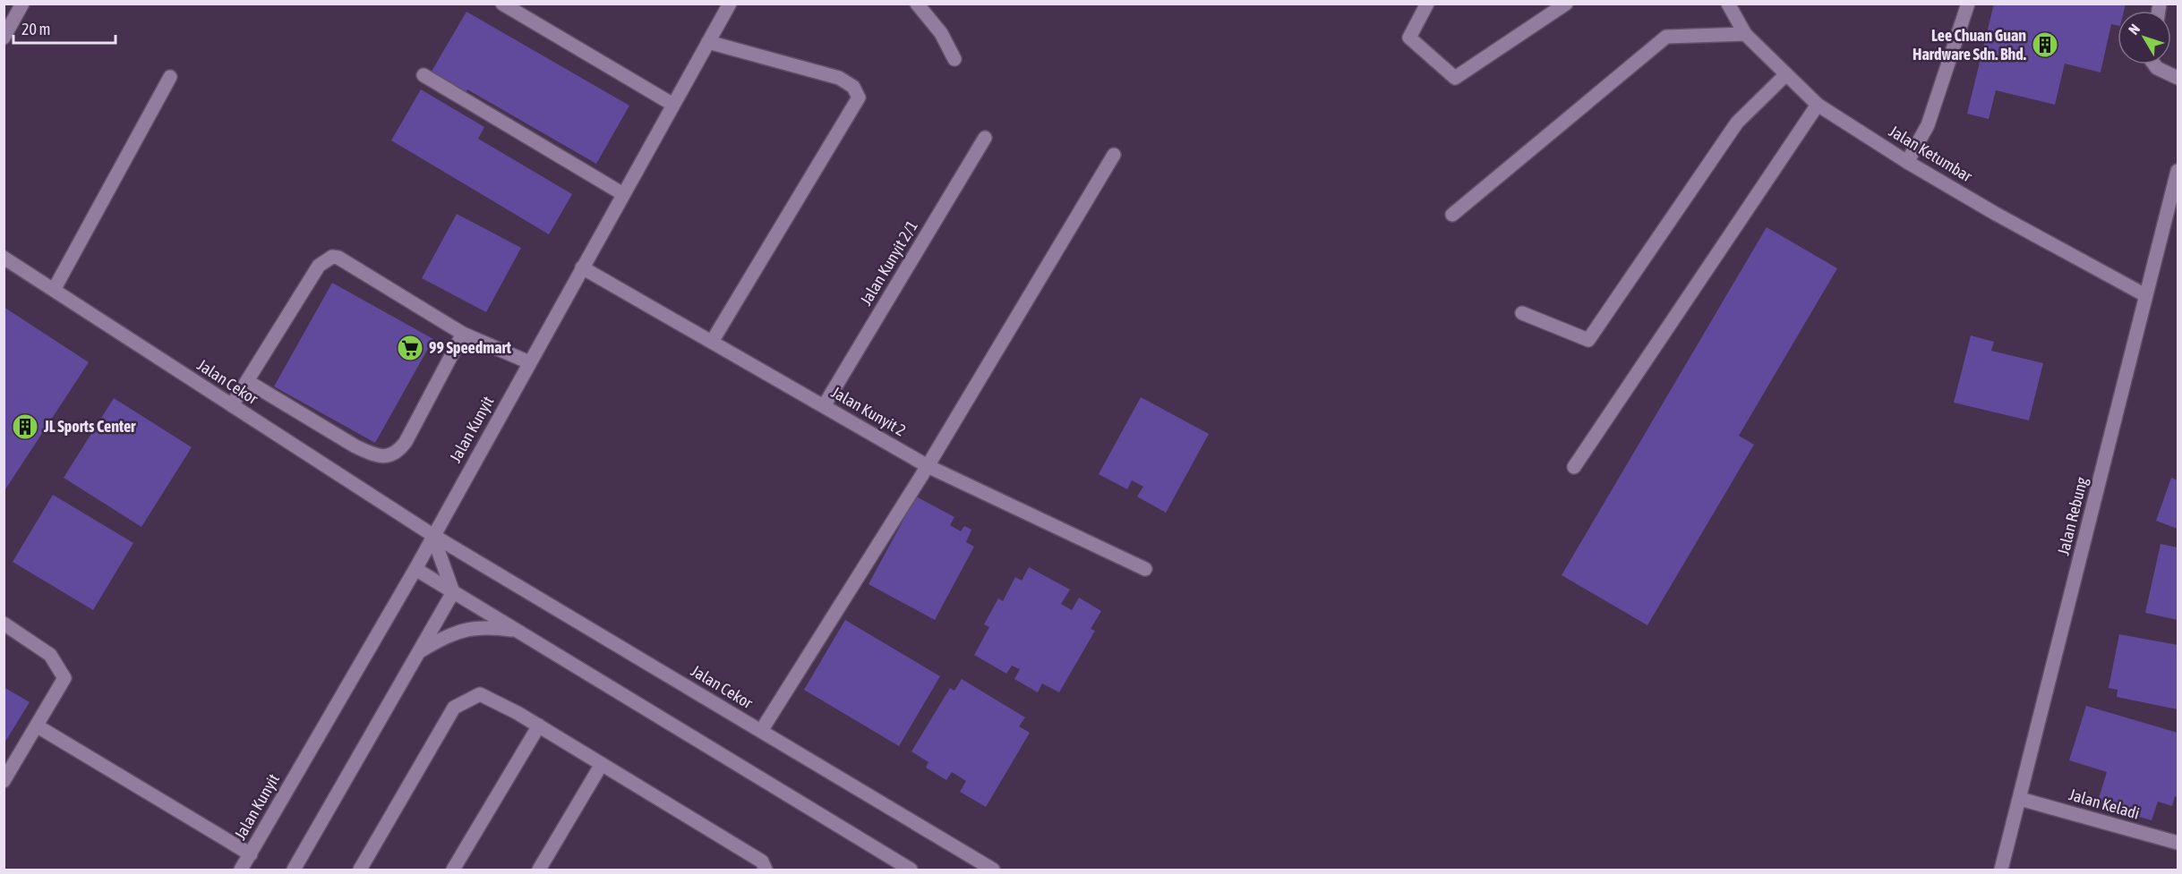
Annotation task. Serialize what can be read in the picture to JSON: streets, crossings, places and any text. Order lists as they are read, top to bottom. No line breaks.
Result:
{"streets":{"street":["Jalan Ketumbar","Jalan Kunyit 2/1","Jalan Cekor","Jalan Kunyit 2","Jalan Kunyit","Jalan Rebung","Jalan Keladi"]},"crossings":[["Jalan Ketumbar","Jalan Rebung"],["Jalan Kunyit 2/1","Jalan Kunyit 2"],["Jalan Cekor","Jalan Kunyit"],["Jalan Kunyit 2","Jalan Kunyit"],["Jalan Rebung","Jalan Keladi"]],"places":{"building":["Lee Chuan Guan Hardware Sdn. Bhd.","JL Sports Center"],"supermarket":["99 Speedmart"]},"scale_bar":"20 m","north":"top left"}
